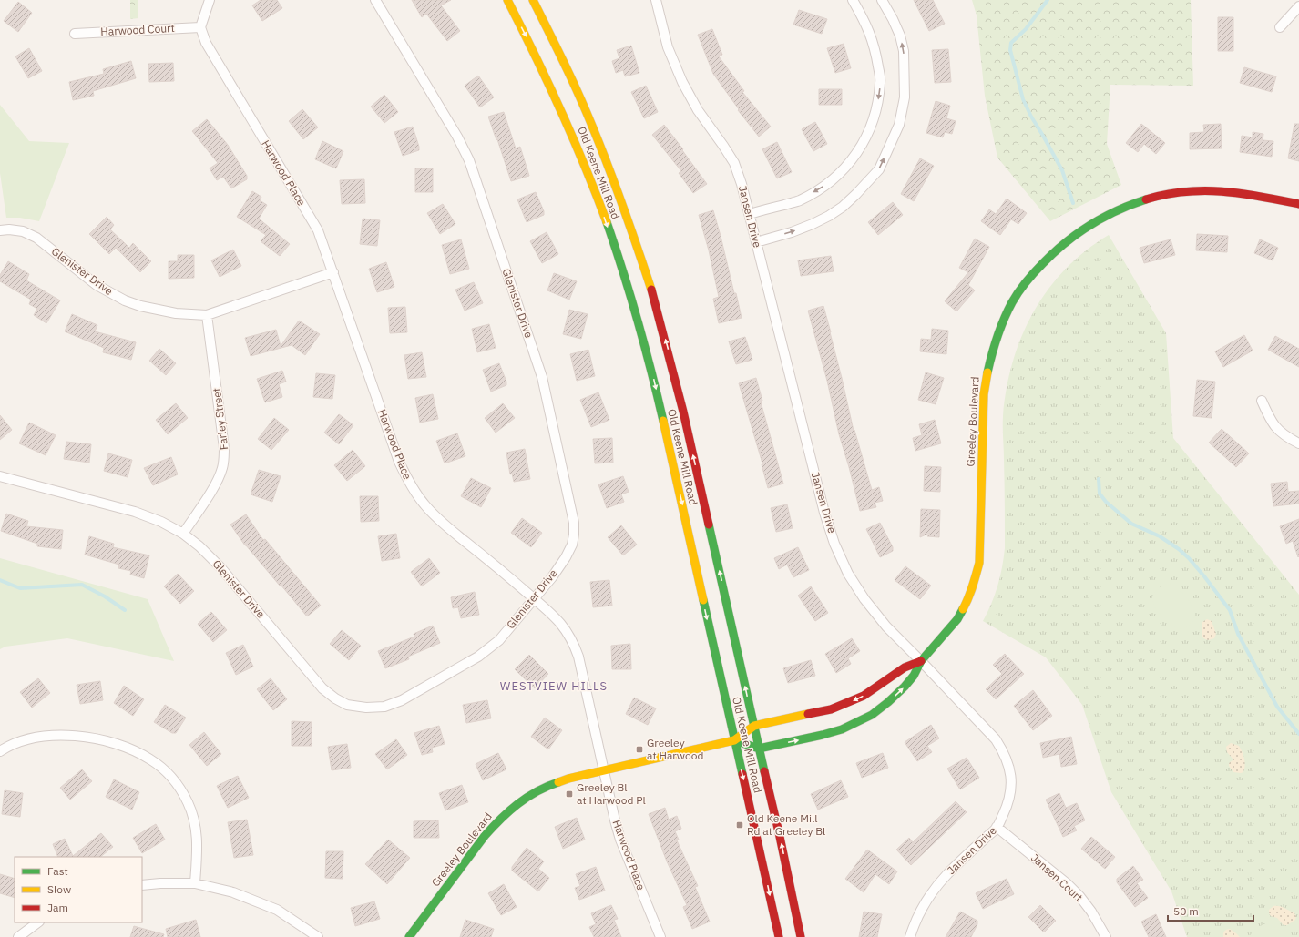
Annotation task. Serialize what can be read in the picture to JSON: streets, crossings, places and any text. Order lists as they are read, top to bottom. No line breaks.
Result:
{"streets":{"main road":["Old Keene Mill Road","Greeley Boulevard"],"street":["Harwood Court","Harwood Place","Jansen Drive","Glenister Drive","Farley Street","Jansen Court"]},"crossings":[["Harwood Court","Harwood Place"],["Harwood Place","Glenister Drive"],["Harwood Place","Greeley Boulevard"],["Old Keene Mill Road","Greeley Boulevard"],["Jansen Drive","Greeley Boulevard"],["Jansen Drive","Jansen Court"],["Glenister Drive","Farley Street"]],"districts":["WESTVIEW HILLS"],"places":{"transit":["Greeley at Harwood","Greeley Bl at Harwood Pl","Old Keene Mill Rd at Greeley Bl"]},"legend":["Fast","Slow","Jam"],"scale_bar":"50 m"}
